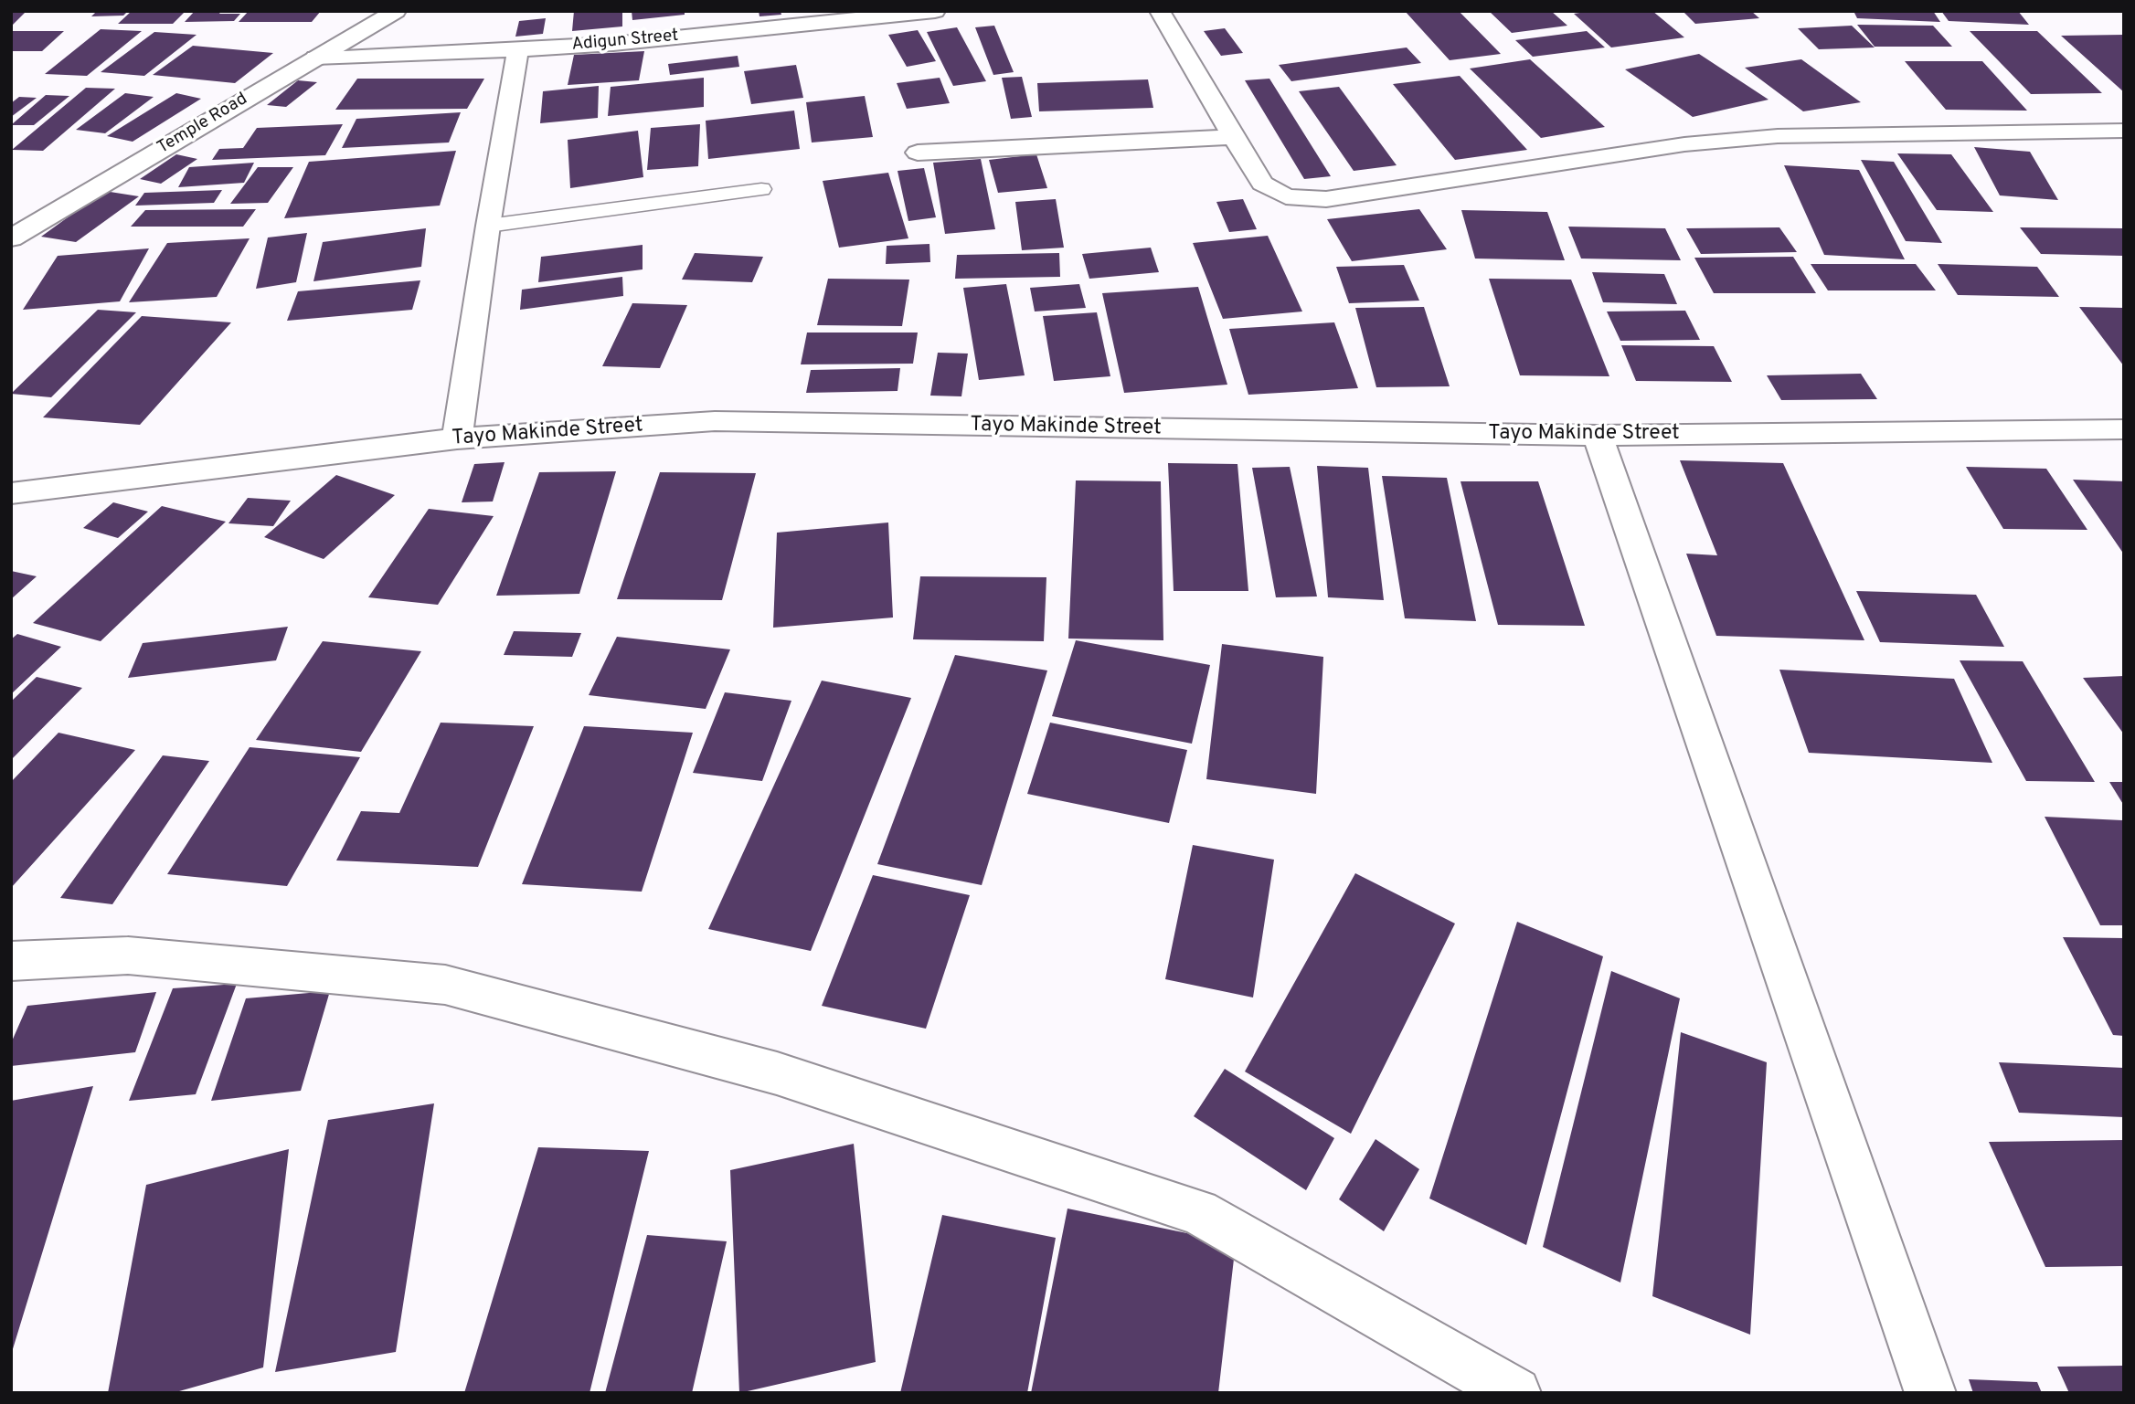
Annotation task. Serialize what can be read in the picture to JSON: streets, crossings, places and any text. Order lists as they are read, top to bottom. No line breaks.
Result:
{"streets":{"street":["Adigun Street","Temple Road","Tayo Makinde Street"]},"crossings":[["Adigun Street","Temple Road"]]}
